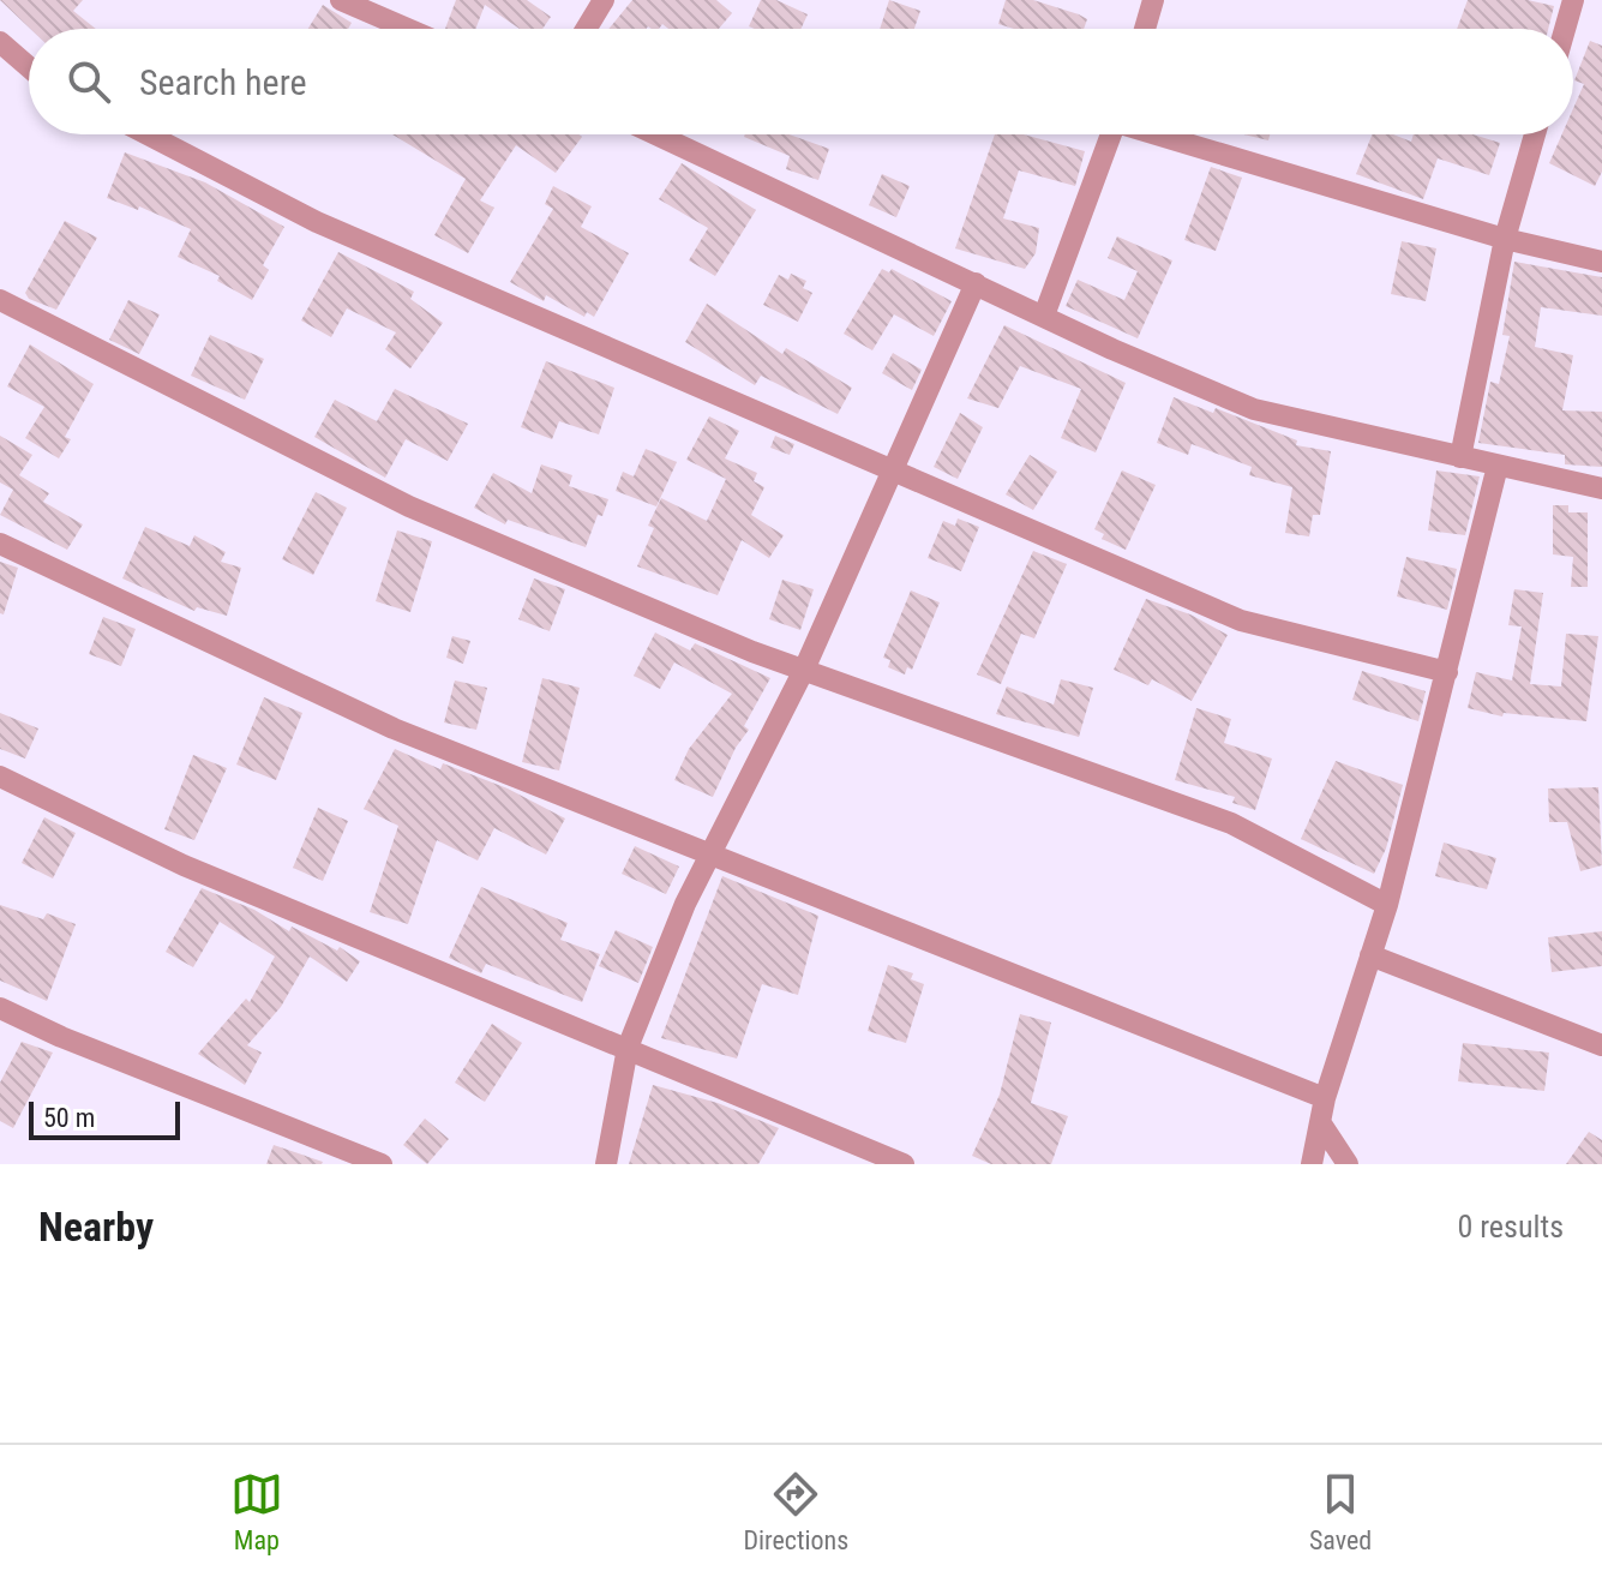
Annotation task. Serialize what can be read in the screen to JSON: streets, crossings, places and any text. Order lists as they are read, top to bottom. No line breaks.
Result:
{"scale_bar":"50 m","page":{"search":"Search here","scale":"50 m","heading":["Nearby","0 results"],"nav":["Map","Directions","Saved"]}}
